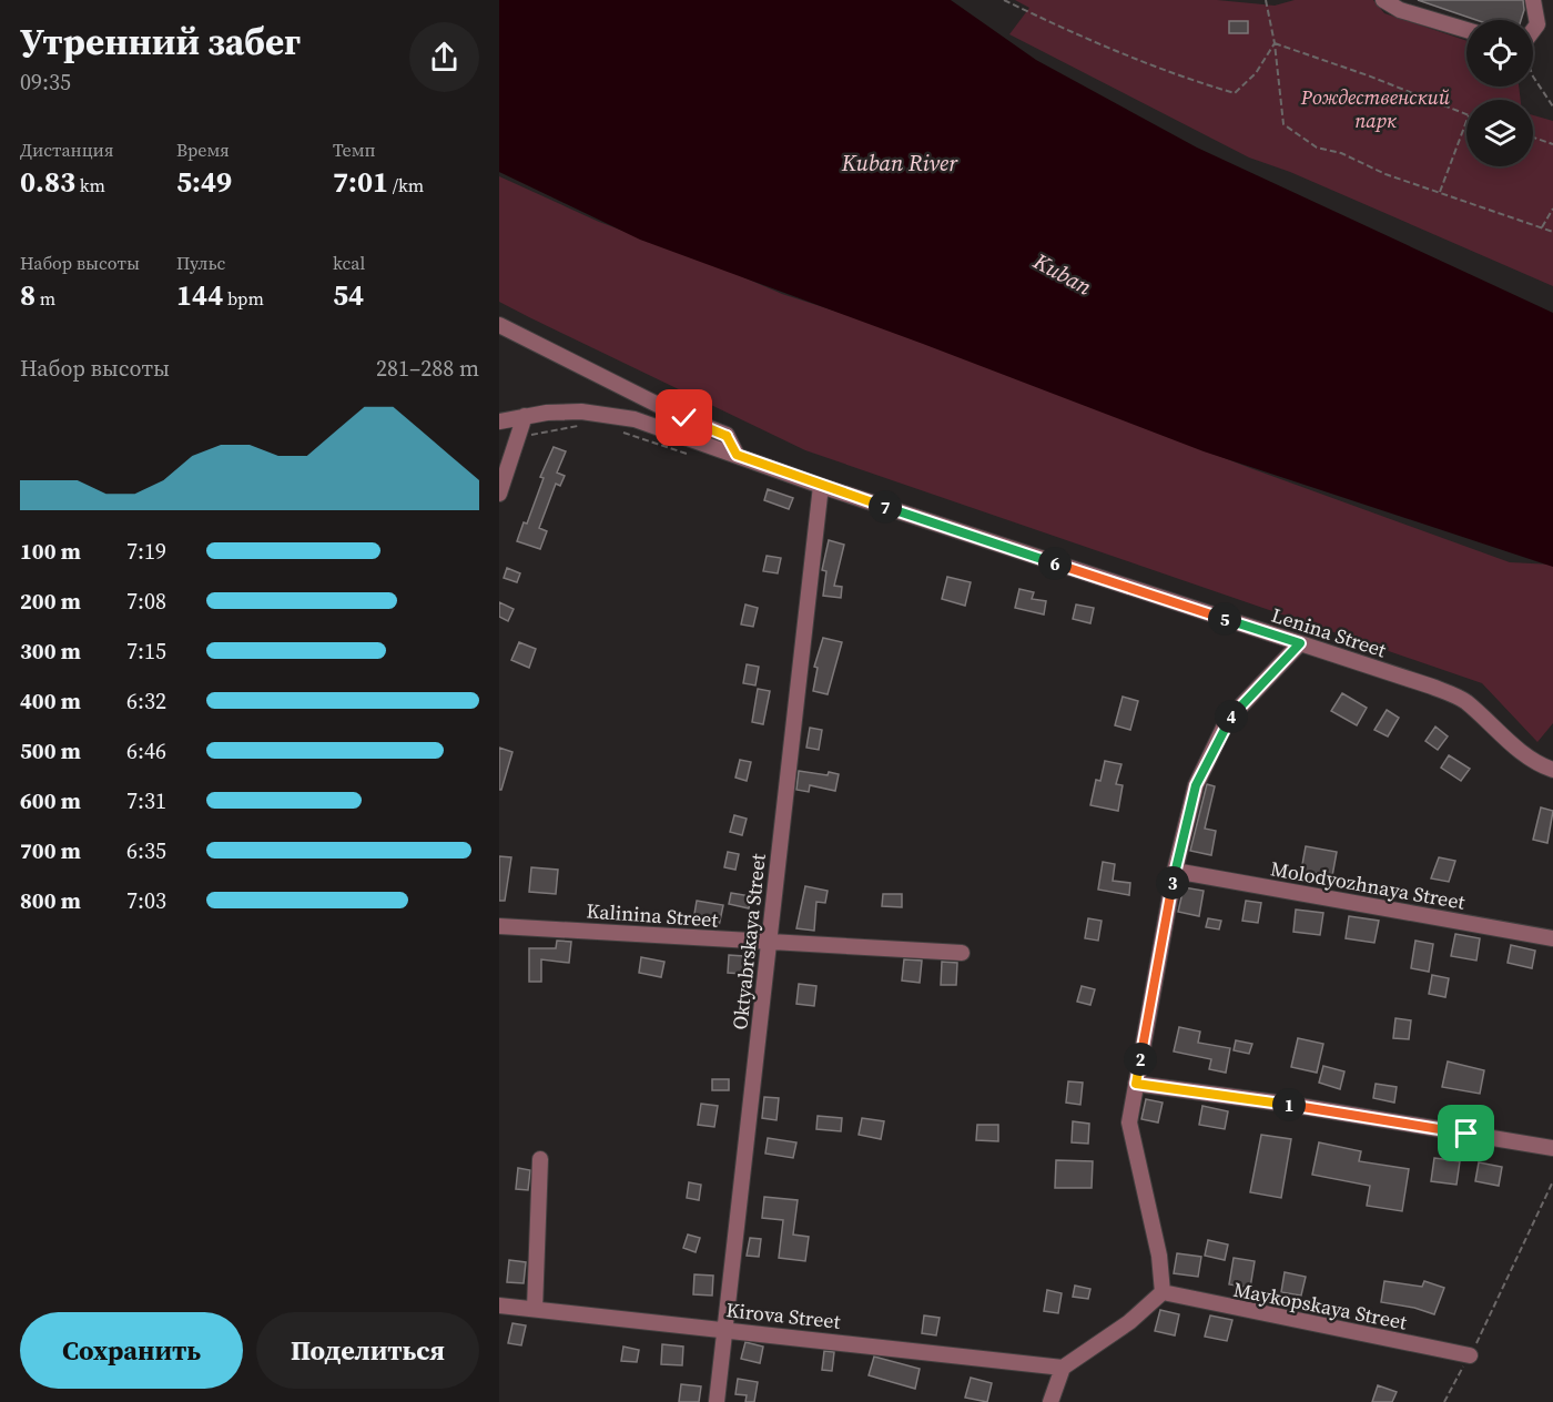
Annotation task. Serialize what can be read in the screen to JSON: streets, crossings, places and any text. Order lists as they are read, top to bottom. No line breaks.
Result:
{"streets":{"street":["Lenina Street","Molodyozhnaya Street","Kalinina Street","Oktyabrskaya Street","Maykopskaya Street","Kirova Street"]},"crossings":[["Lenina Street","Oktyabrskaya Street"],["Kalinina Street","Oktyabrskaya Street"],["Oktyabrskaya Street","Kirova Street"]],"water":["Kuban River","Kuban"],"parks":["Рождественский парк"],"page":{"heading":["Утренний забег","09:35"],"stats":[["Дистанция","0.83 km"],["Время","5:49"],["Темп","7:01 /km"],["Набор высоты","8 m"],["Пульс","144 bpm"],["kcal","54"]],"chart":["Набор высоты","281–288 m"],"pins":["7","6","5","4","3","2","1"],"list":[{"name":"100 m","note":"7:19"},{"name":"200 m","note":"7:08"},{"name":"300 m","note":"7:15"},{"name":"400 m","note":"6:32"},{"name":"500 m","note":"6:46"},{"name":"600 m","note":"7:31"},{"name":"700 m","note":"6:35"},{"name":"800 m","note":"7:03"}],"buttons":["Сохранить","Поделиться"]}}
